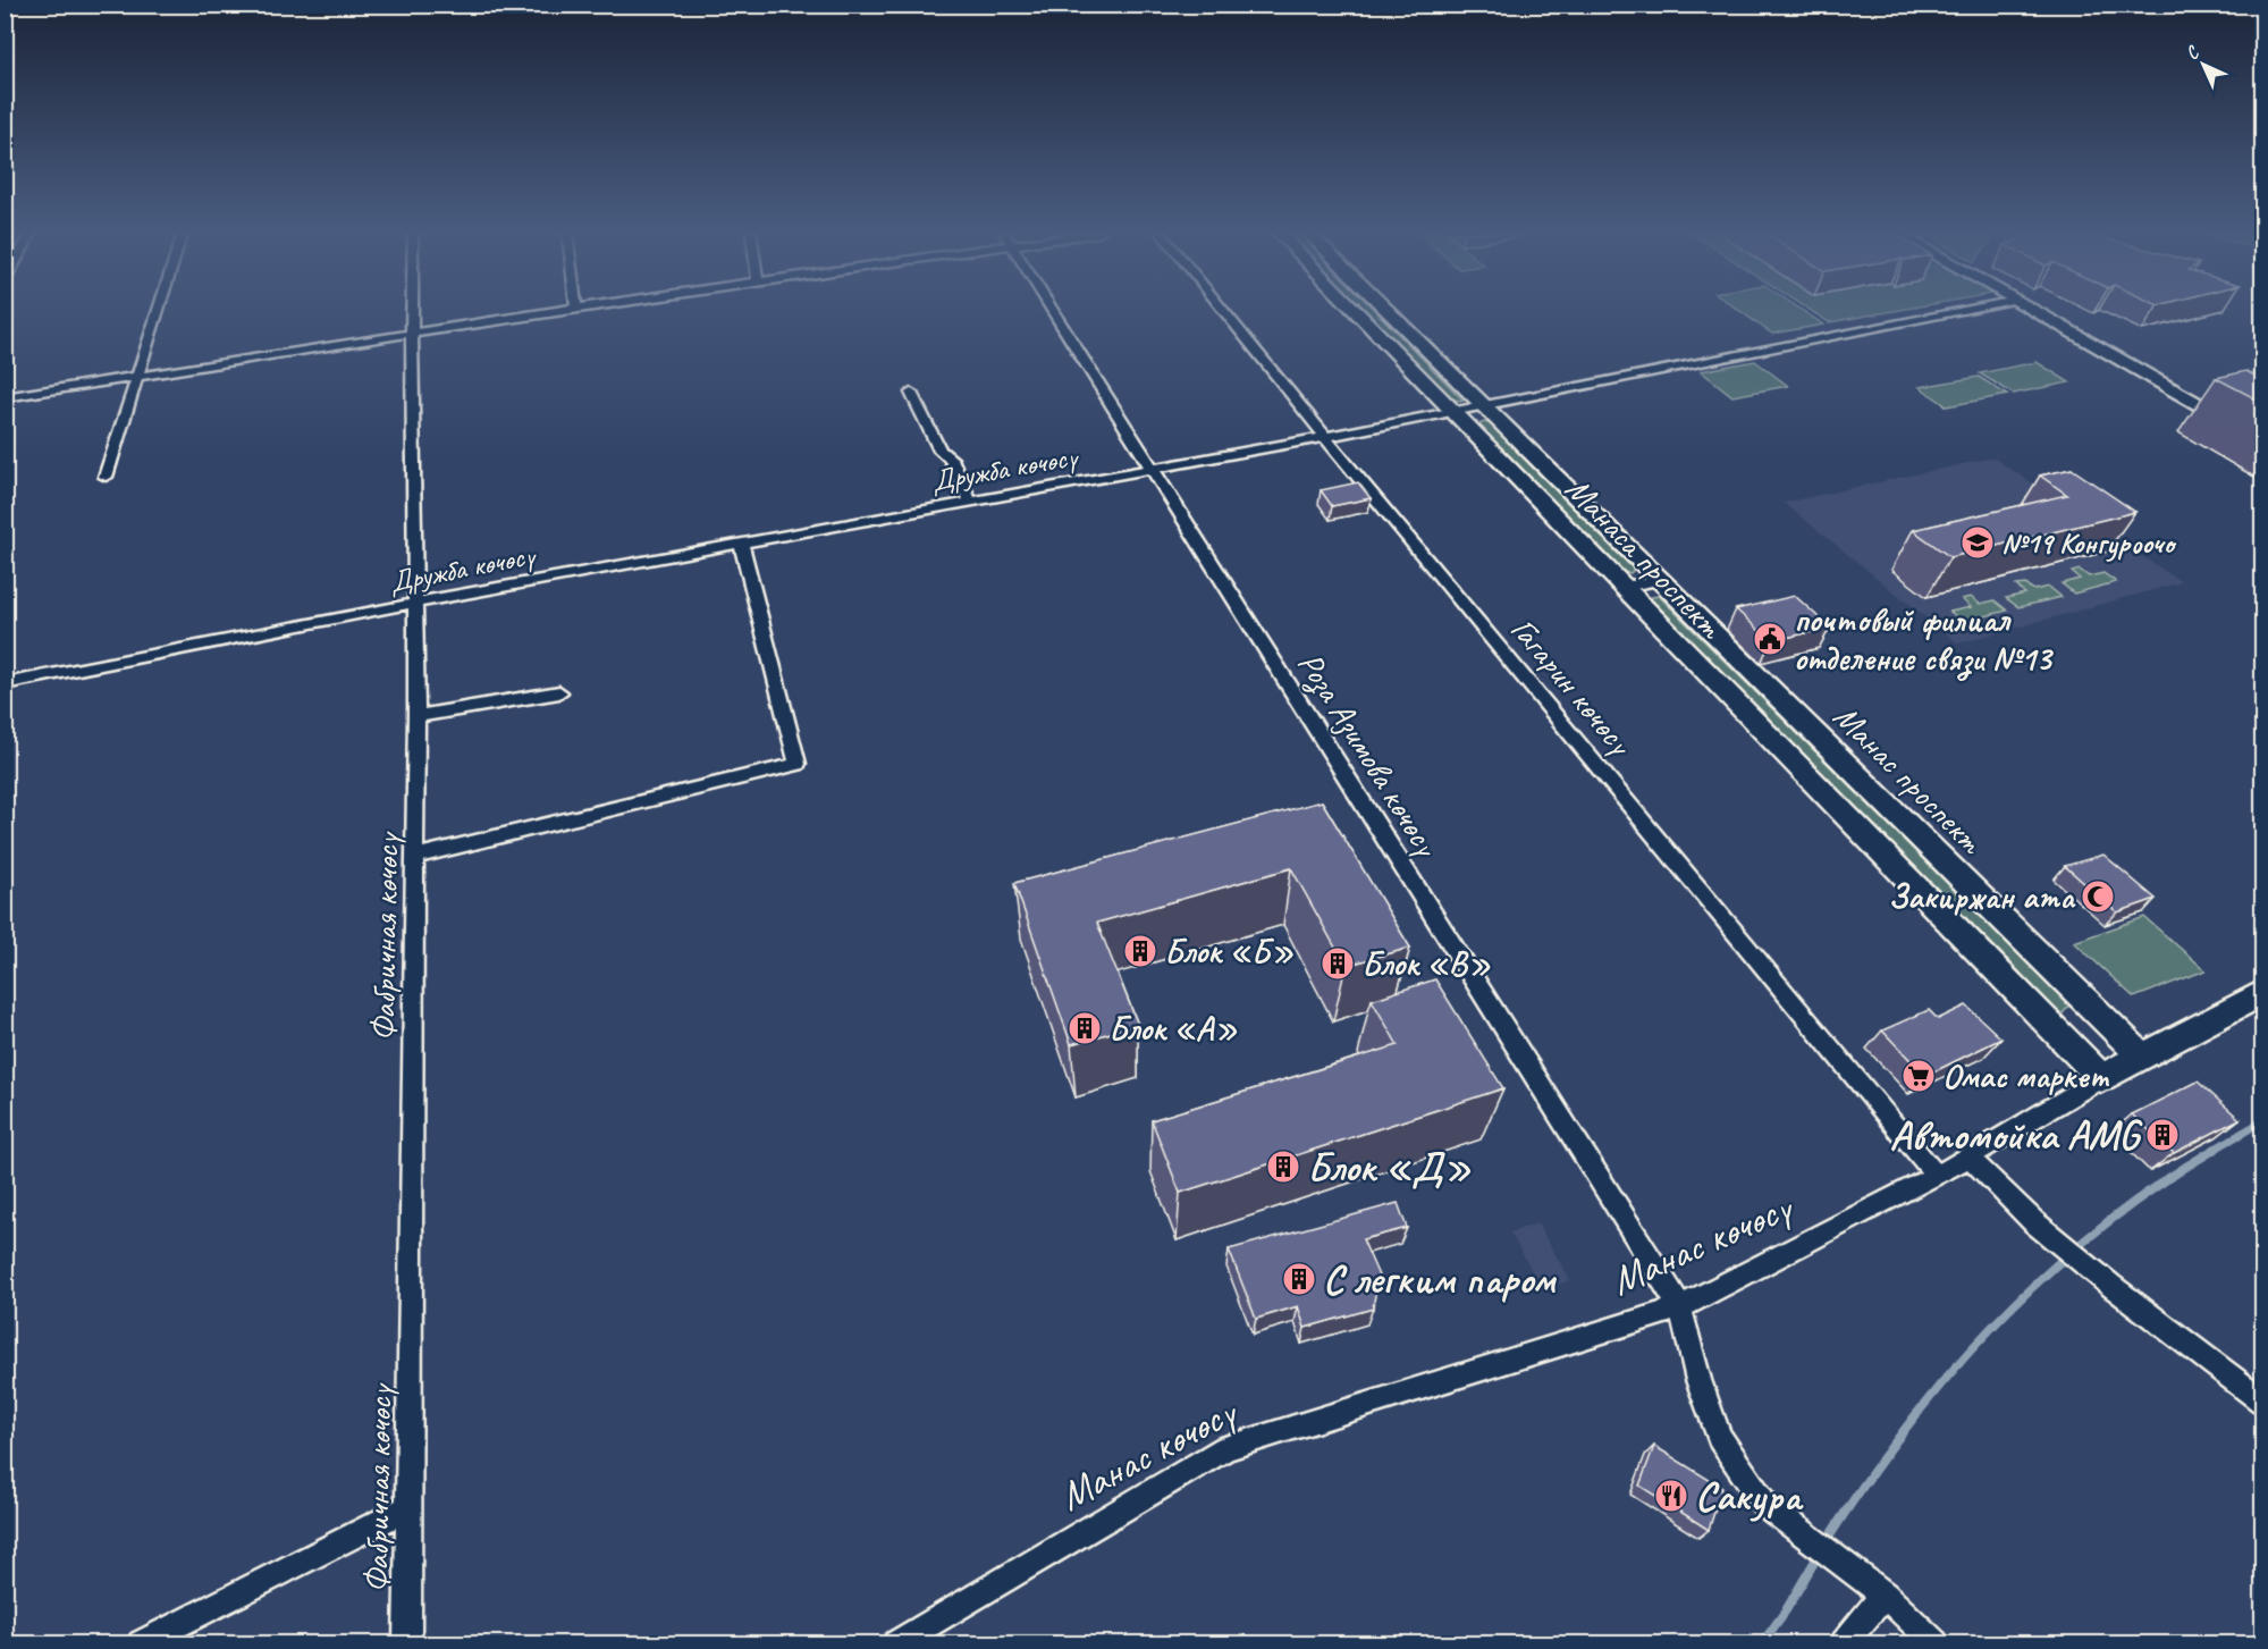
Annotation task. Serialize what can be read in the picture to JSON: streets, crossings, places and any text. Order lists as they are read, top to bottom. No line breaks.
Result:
{"streets":{"main road":["Манаса проспект","Манас проспект","Манас көчөсү"],"street":["Дружба көчөсү","Гагарин көчөсү","Роза Азимова көчөсү","Фабричная көчөсү"]},"crossings":[["Дружба көчөсү","Манаса проспект"],["Дружба көчөсү","Гагарин көчөсү"],["Дружба көчөсү","Роза Азимова көчөсү"],["Дружба көчөсү","Манас проспект"],["Дружба көчөсү","Фабричная көчөсү"],["Манаса проспект","Манас көчөсү"],["Гагарин көчөсү","Манас көчөсү"],["Роза Азимова көчөсү","Манас көчөсү"],["Манас проспект","Манас көчөсү"]],"places":{"school or university":["№19 Конгуроочо"],"public building":["почтовый филиал отделение связи №13"],"mosque":["Закиржан ата"],"building":["Блок «Б»","Блок «В»","Блок «А»","Автомойка AMG","Блок «Д»","С легким паром"],"supermarket":["Омас маркет"],"restaurant":["Сакура"]},"north":"top left"}
